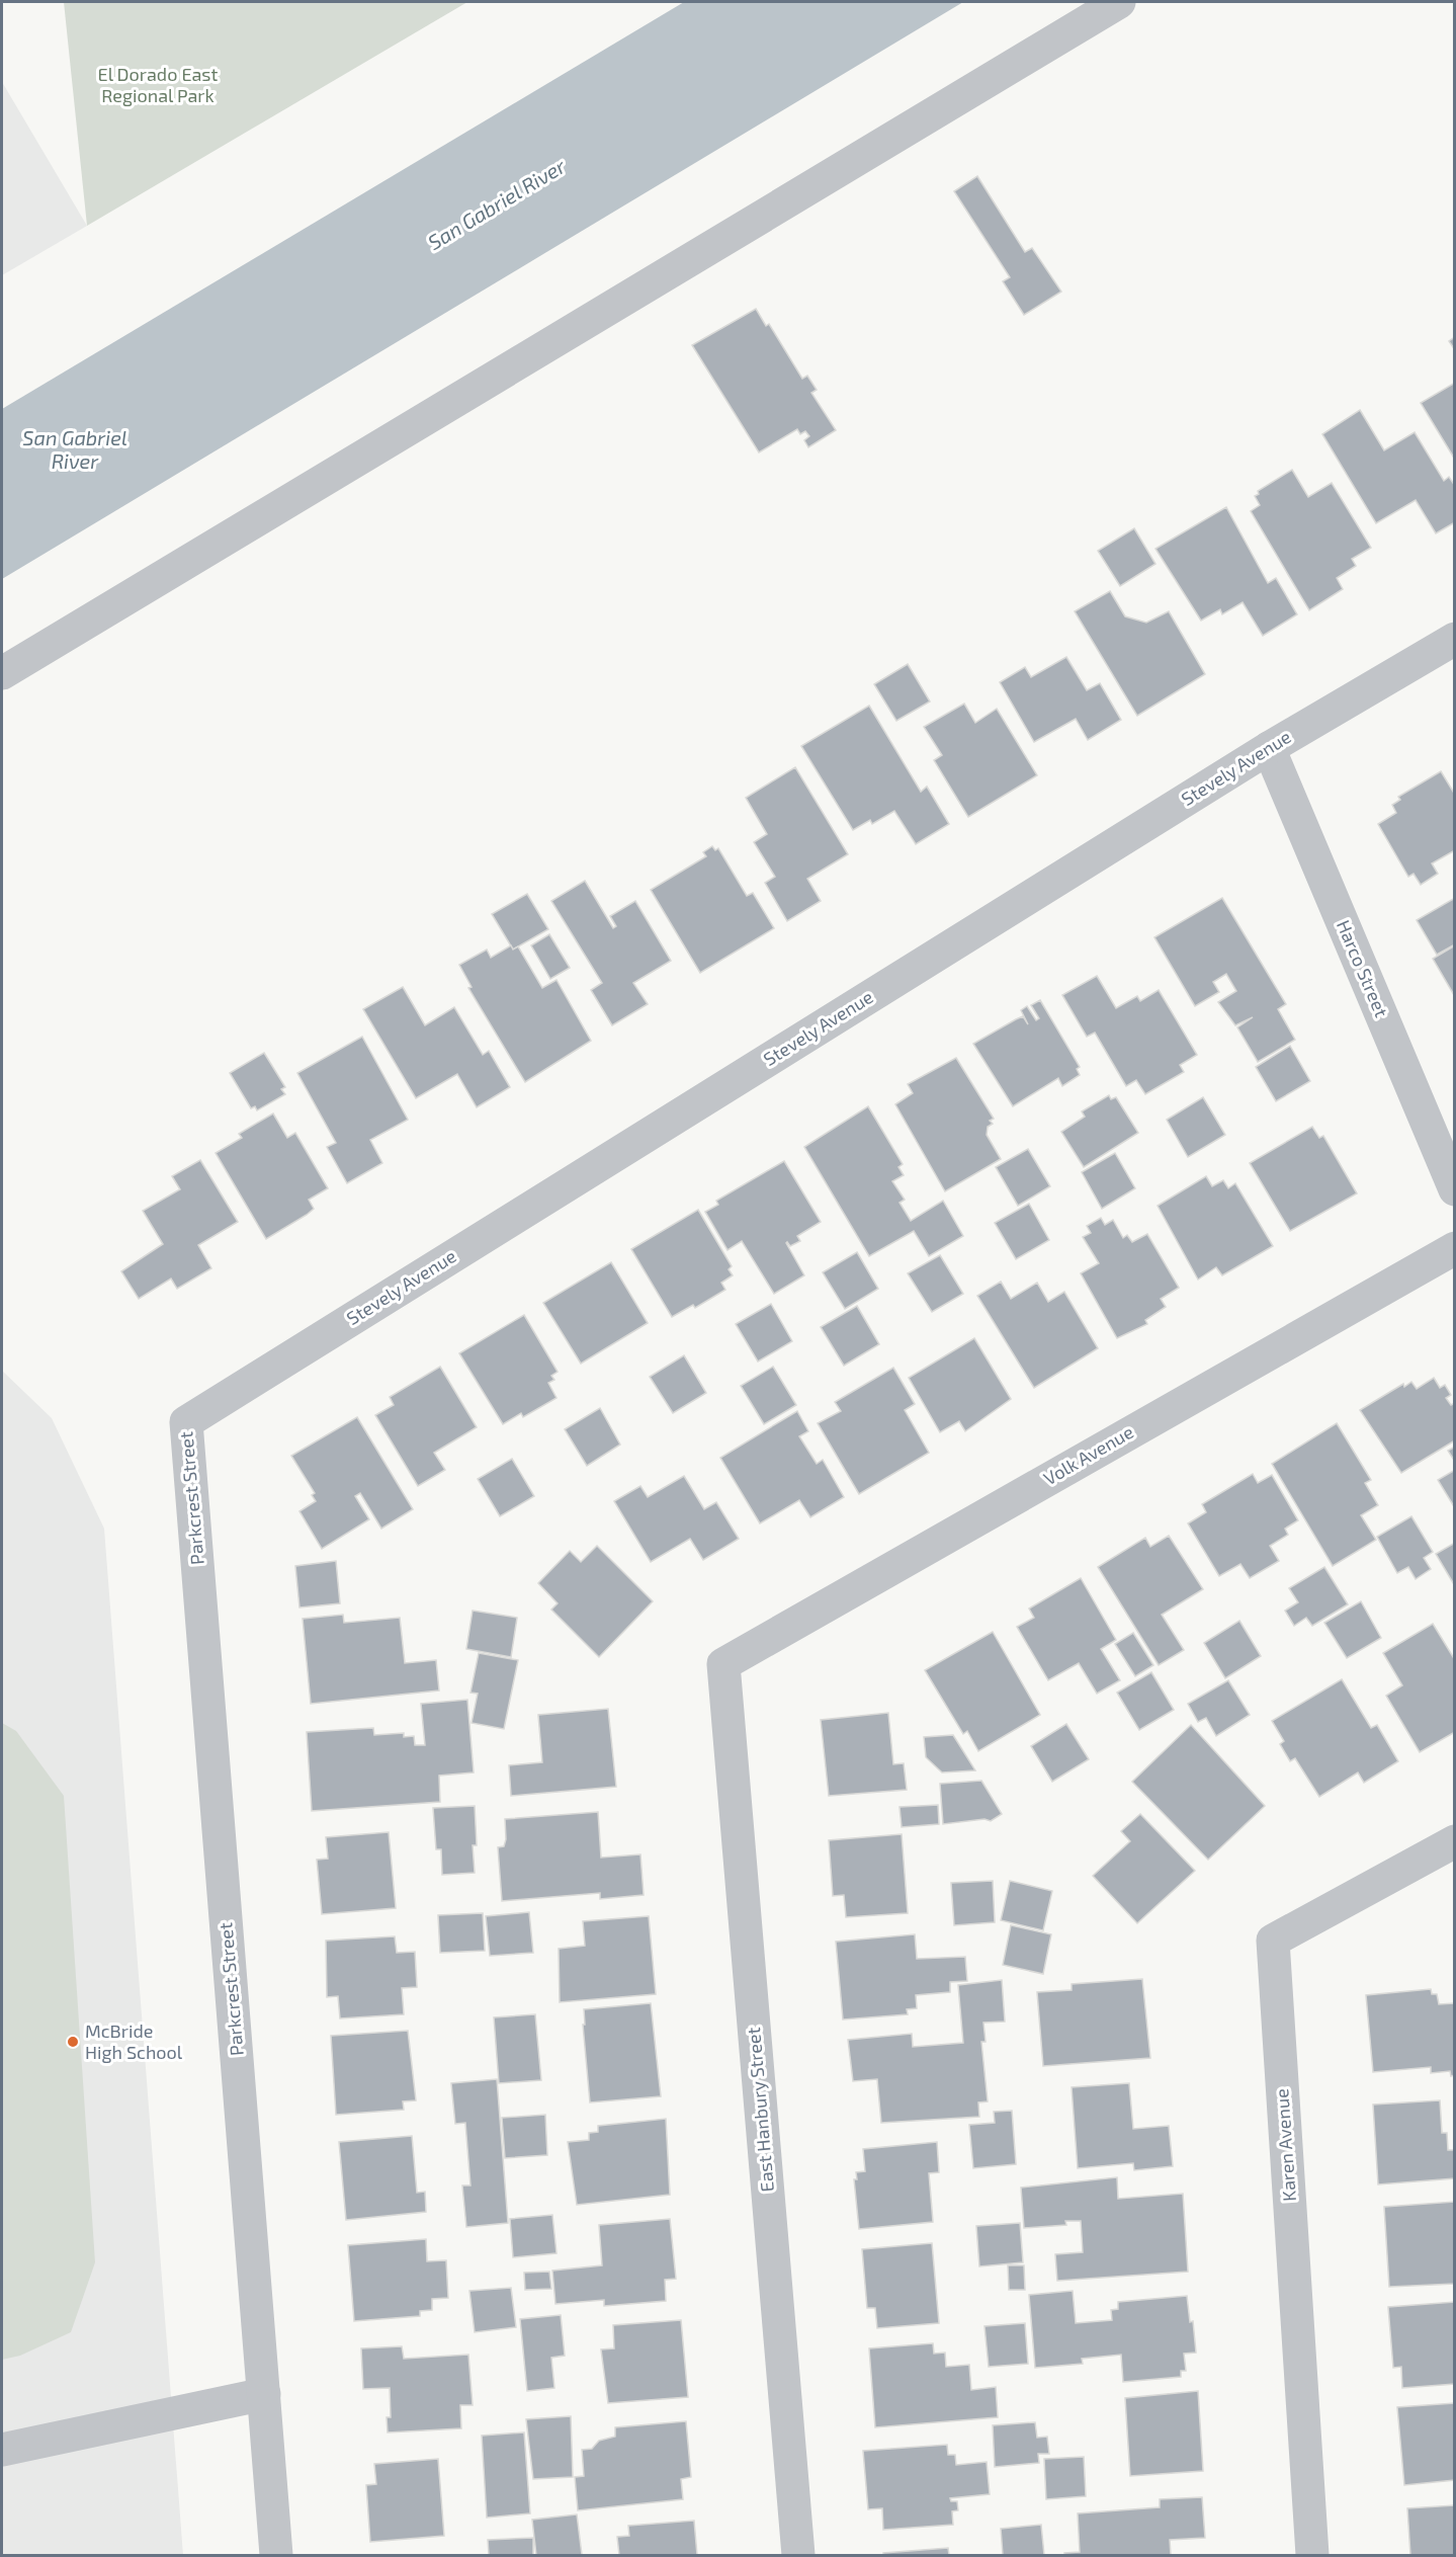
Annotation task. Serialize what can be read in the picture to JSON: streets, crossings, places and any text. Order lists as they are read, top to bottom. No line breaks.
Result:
{"streets":{"street":["Stevely Avenue","Harco Street","Volk Avenue","Parkcrest Street","East Hanbury Street","Karen Avenue"]},"crossings":[["Stevely Avenue","Harco Street"],["Stevely Avenue","Parkcrest Street"],["Volk Avenue","East Hanbury Street"]],"water":["San Gabriel River"],"parks":["El Dorado East Regional Park"],"places":["McBride High School"]}
